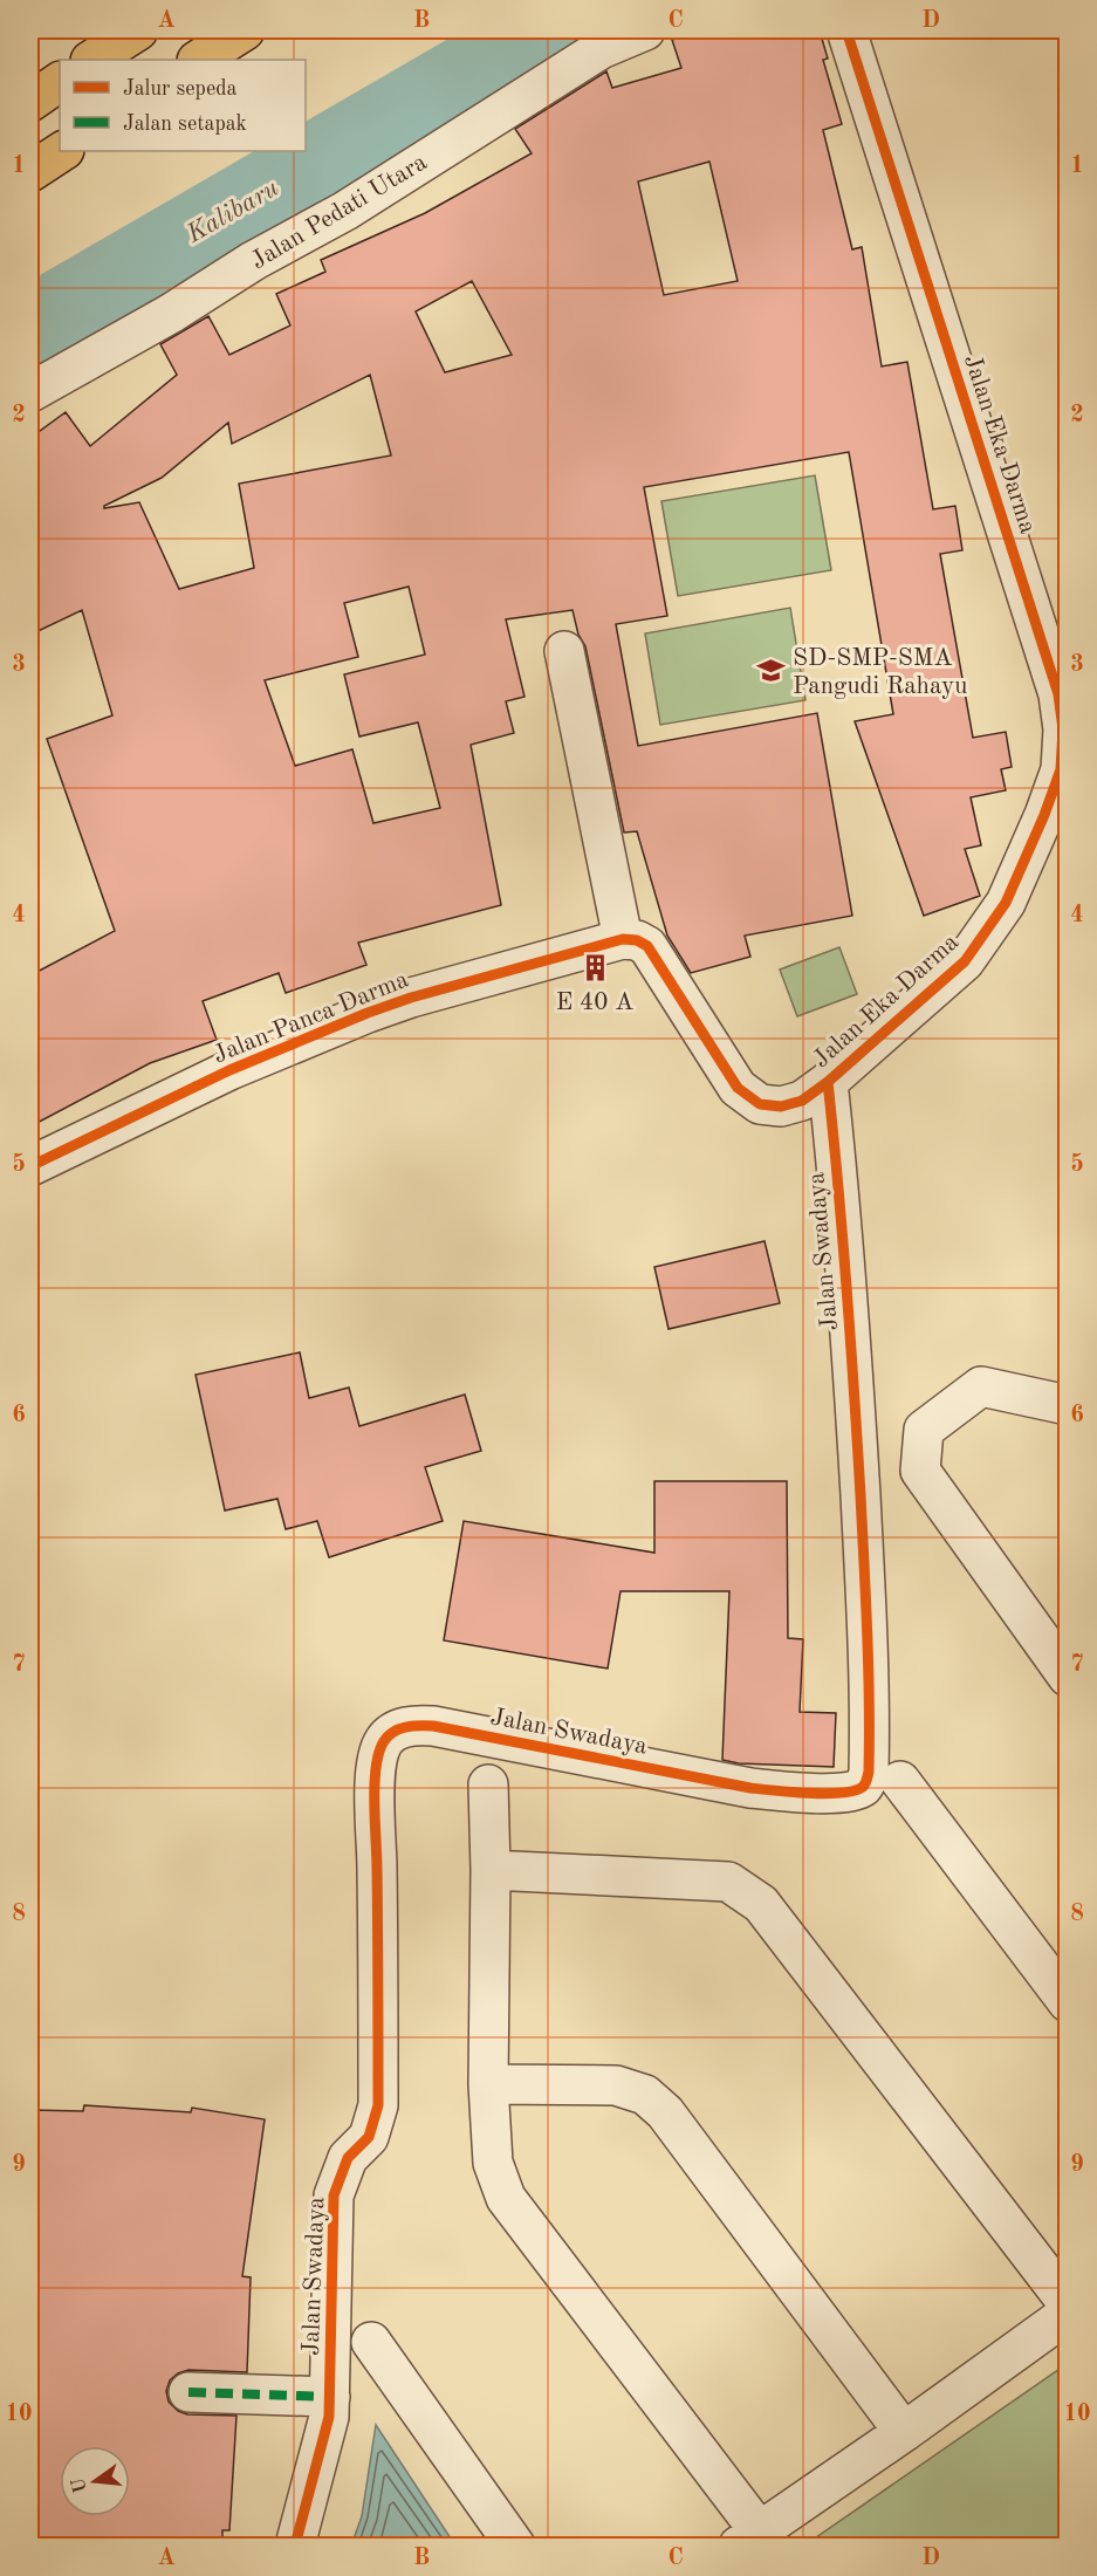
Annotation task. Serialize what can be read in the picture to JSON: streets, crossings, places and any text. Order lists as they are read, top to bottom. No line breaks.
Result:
{"streets":{"street":["Jalan Pedati Utara","Jalan Eka Darma","Jalan Panca Darma","Jalan Swadaya"]},"crossings":[["Jalan Eka Darma","Jalan Panca Darma"],["Jalan Eka Darma","Jalan Swadaya"]],"water":["Kalibaru"],"places":{"school or university":["SD-SMP-SMA Pangudi Rahayu"],"building":["E 40 A"]},"legend":["Jalur sepeda","Jalan setapak"],"north":"left","grid":{"columns":["A","B","C","D"],"rows":["1","2","3","4","5","6","7","8","9","10"]}}
